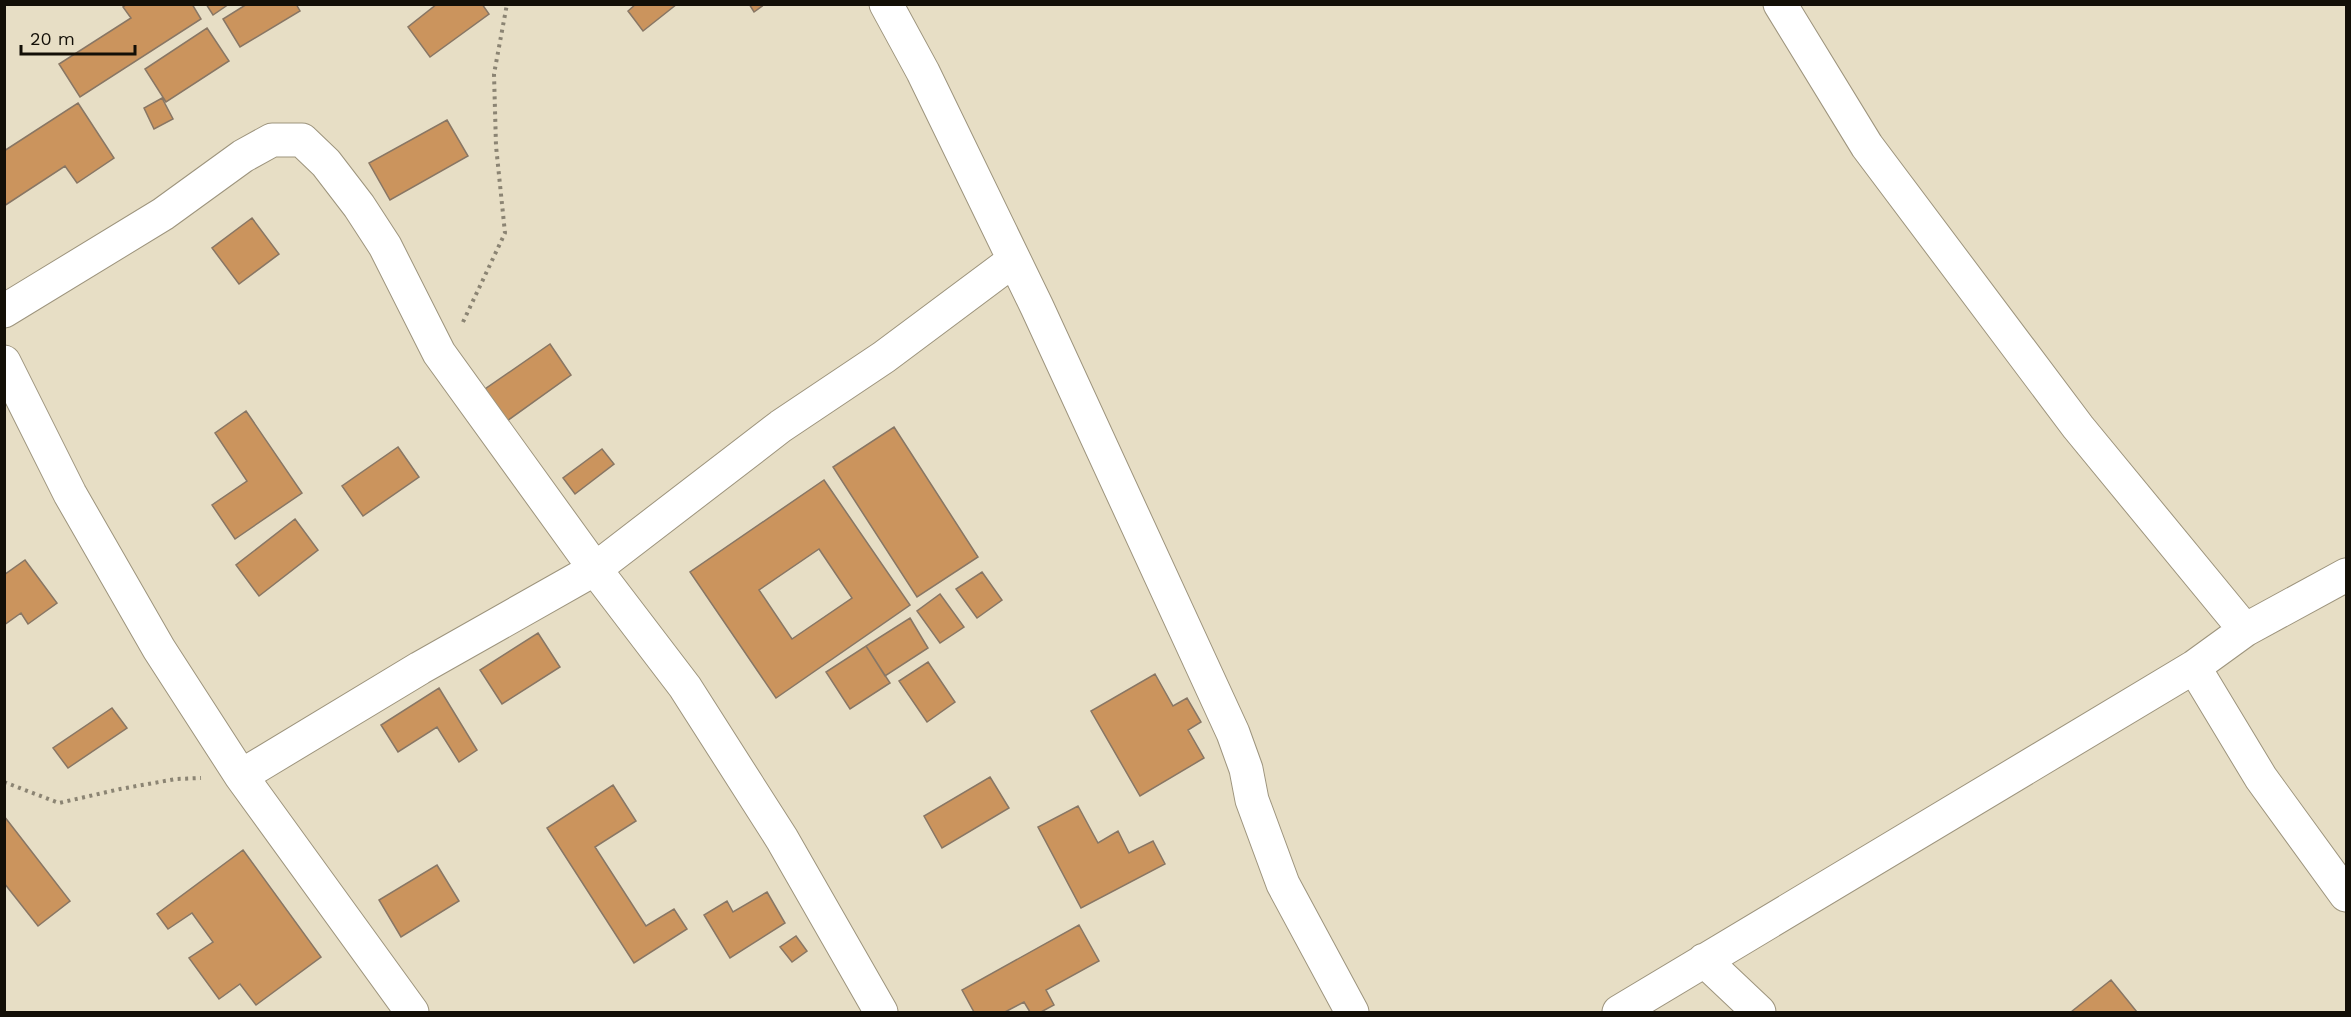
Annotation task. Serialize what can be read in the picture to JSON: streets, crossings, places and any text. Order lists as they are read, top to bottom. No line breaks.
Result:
{"scale_bar":"20 m"}
